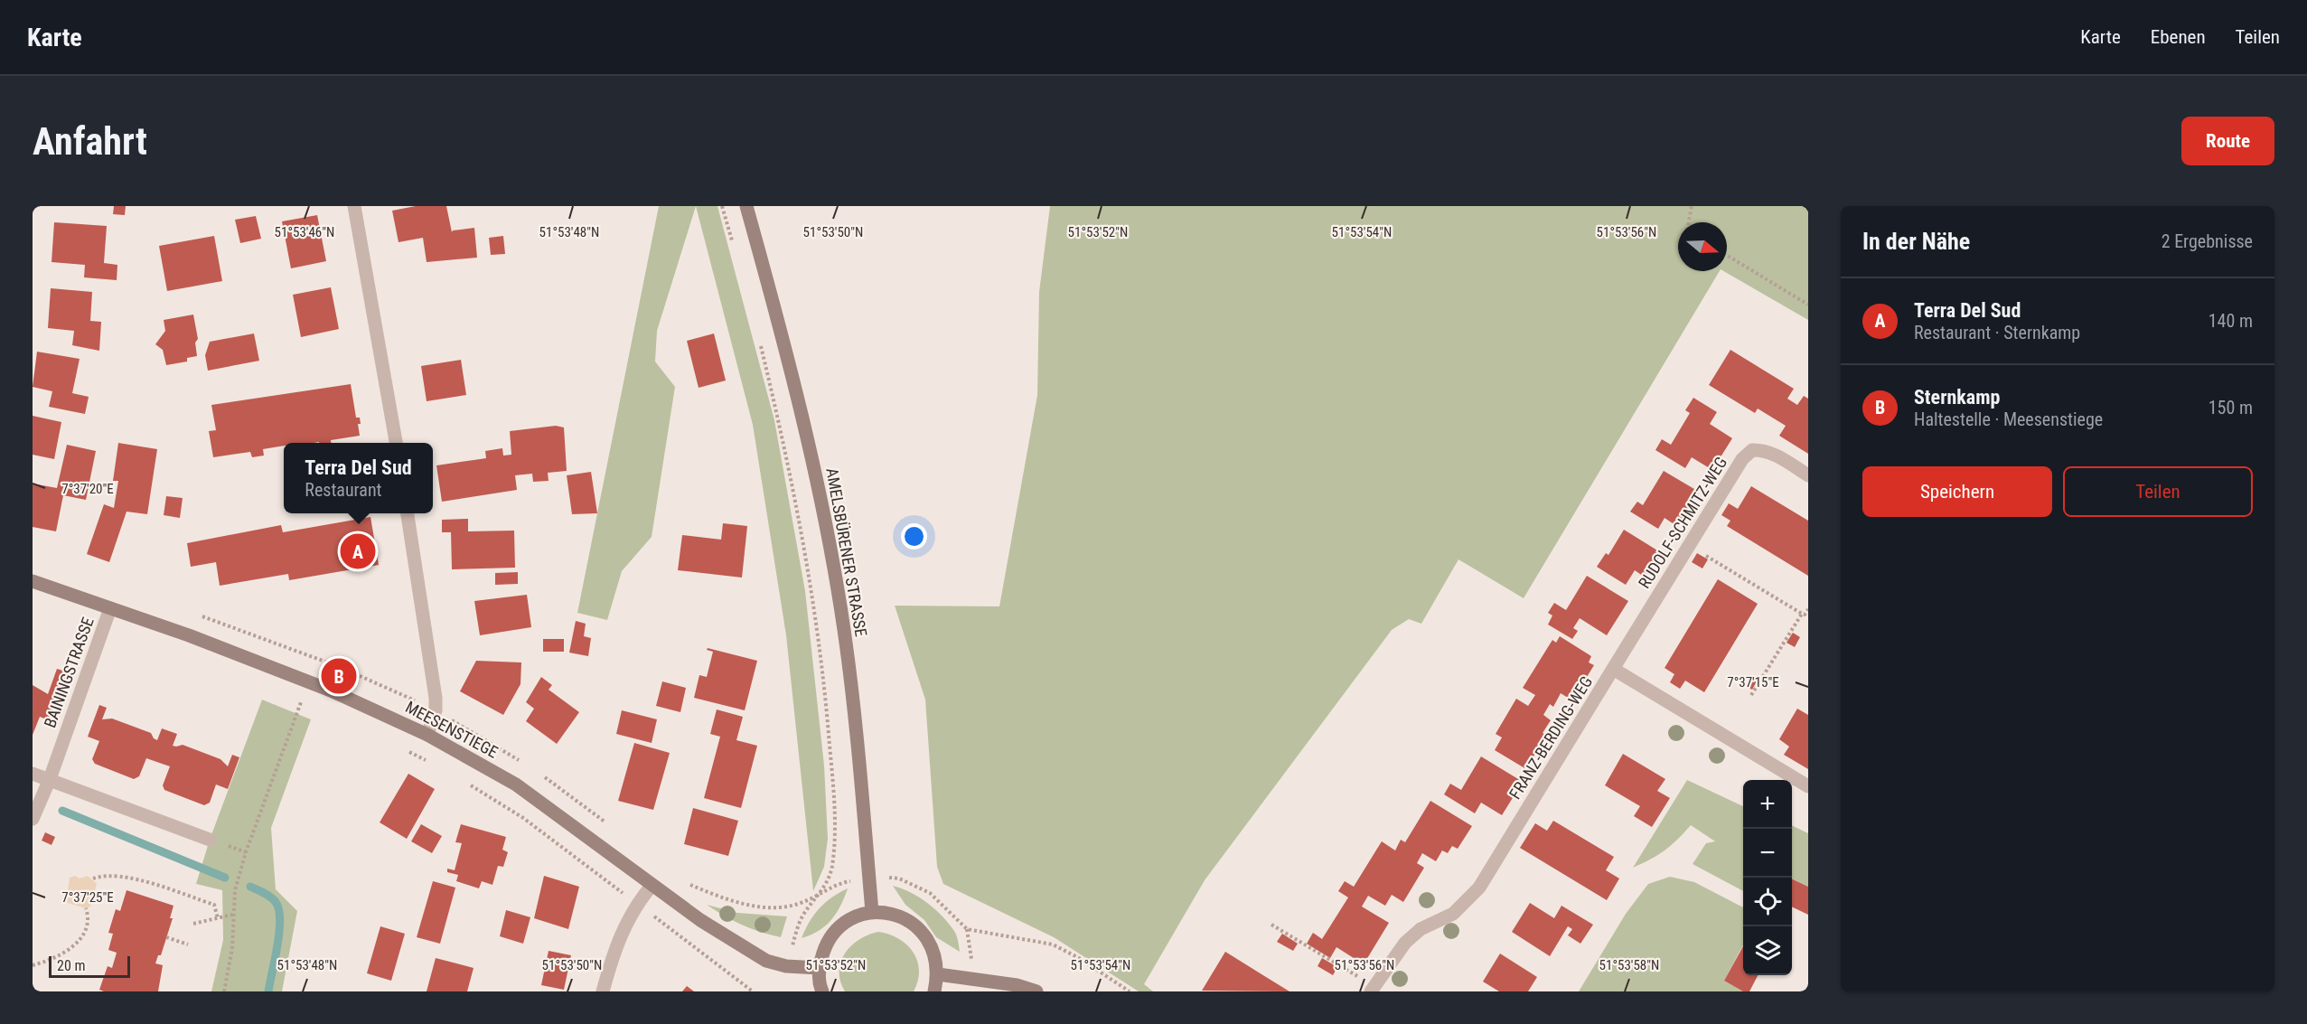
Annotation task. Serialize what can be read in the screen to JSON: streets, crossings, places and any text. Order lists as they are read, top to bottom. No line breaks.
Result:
{"streets":{"street":["RUDOLF-SCHMITZ-WEG","AMELSBÜRENER STRASSE","BAININGSTRASSE","MEESENSTIEGE","FRANZ-BERDING-WEG"]},"crossings":[["RUDOLF-SCHMITZ-WEG","FRANZ-BERDING-WEG"],["BAININGSTRASSE","MEESENSTIEGE"]],"scale_bar":"20 m","north":"right","page":{"header":"Karte","nav":["Karte","Ebenen","Teilen"],"buttons":["Route",["Speichern","Teilen"]],"title":"Anfahrt","heading":["In der Nähe","2 Ergebnisse"],"list":[{"mark":"A","name":"Terra Del Sud","note":"Restaurant · Sternkamp","value":"140 m"},{"mark":"B","name":"Sternkamp","note":"Haltestelle · Meesenstiege","value":"150 m"}],"popup":["Terra Del Sud","Restaurant"],"pins":["A","B"],"map_buttons":["+","−"],"scale":"20 m"},"coordinates":["51°53'46\"N","51°53'48\"N","51°53'50\"N","51°53'52\"N","51°53'54\"N","51°53'56\"N","7°37'20\"E","7°37'15\"E","7°37'25\"E","51°53'58\"N"]}
